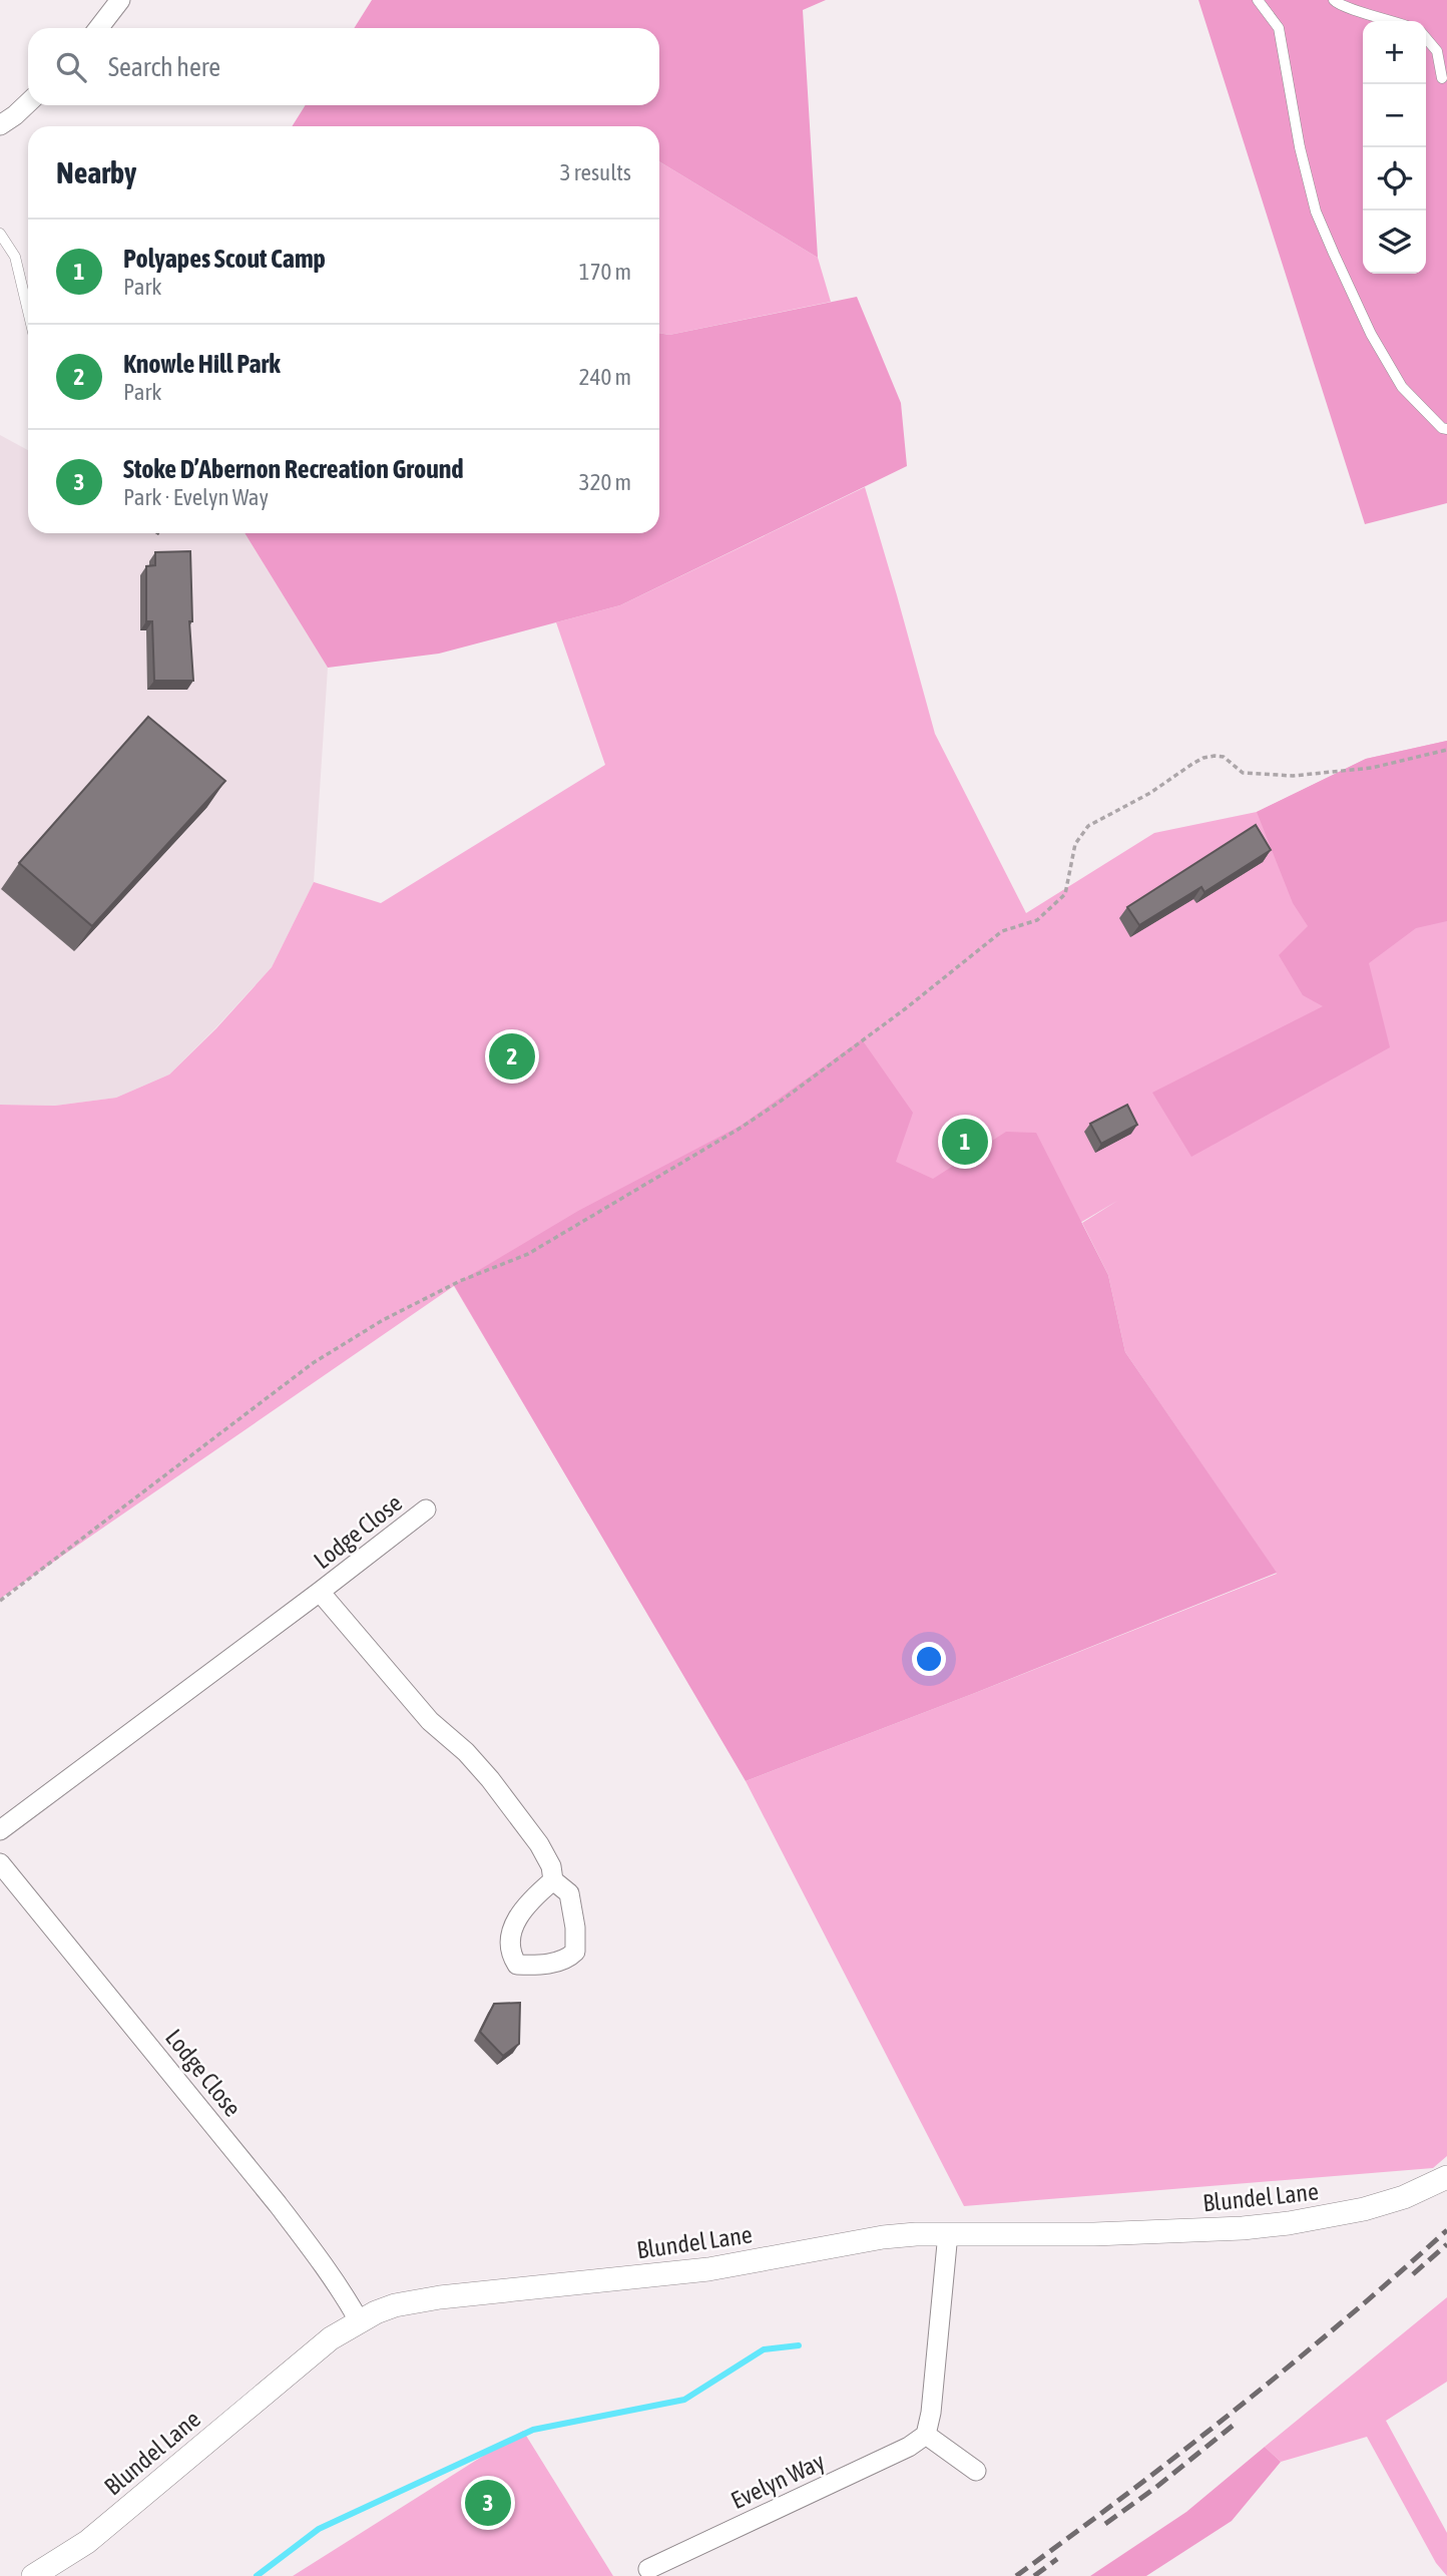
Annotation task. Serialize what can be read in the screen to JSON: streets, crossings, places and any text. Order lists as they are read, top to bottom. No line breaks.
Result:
{"streets":{"street":["Lodge Close","Blundel Lane","Evelyn Way"]},"crossings":[["Lodge Close","Blundel Lane"]],"page":{"map_buttons":["+","−"],"search":"Search here","heading":["Nearby","3 results"],"list":[{"mark":"1","name":"Polyapes Scout Camp","note":"Park","value":"170 m"},{"mark":"2","name":"Knowle Hill Park","note":"Park","value":"240 m"},{"mark":"3","name":"Stoke D’Abernon Recreation Ground","note":"Park · Evelyn Way","value":"320 m"}],"pins":["2","1","3"]}}
